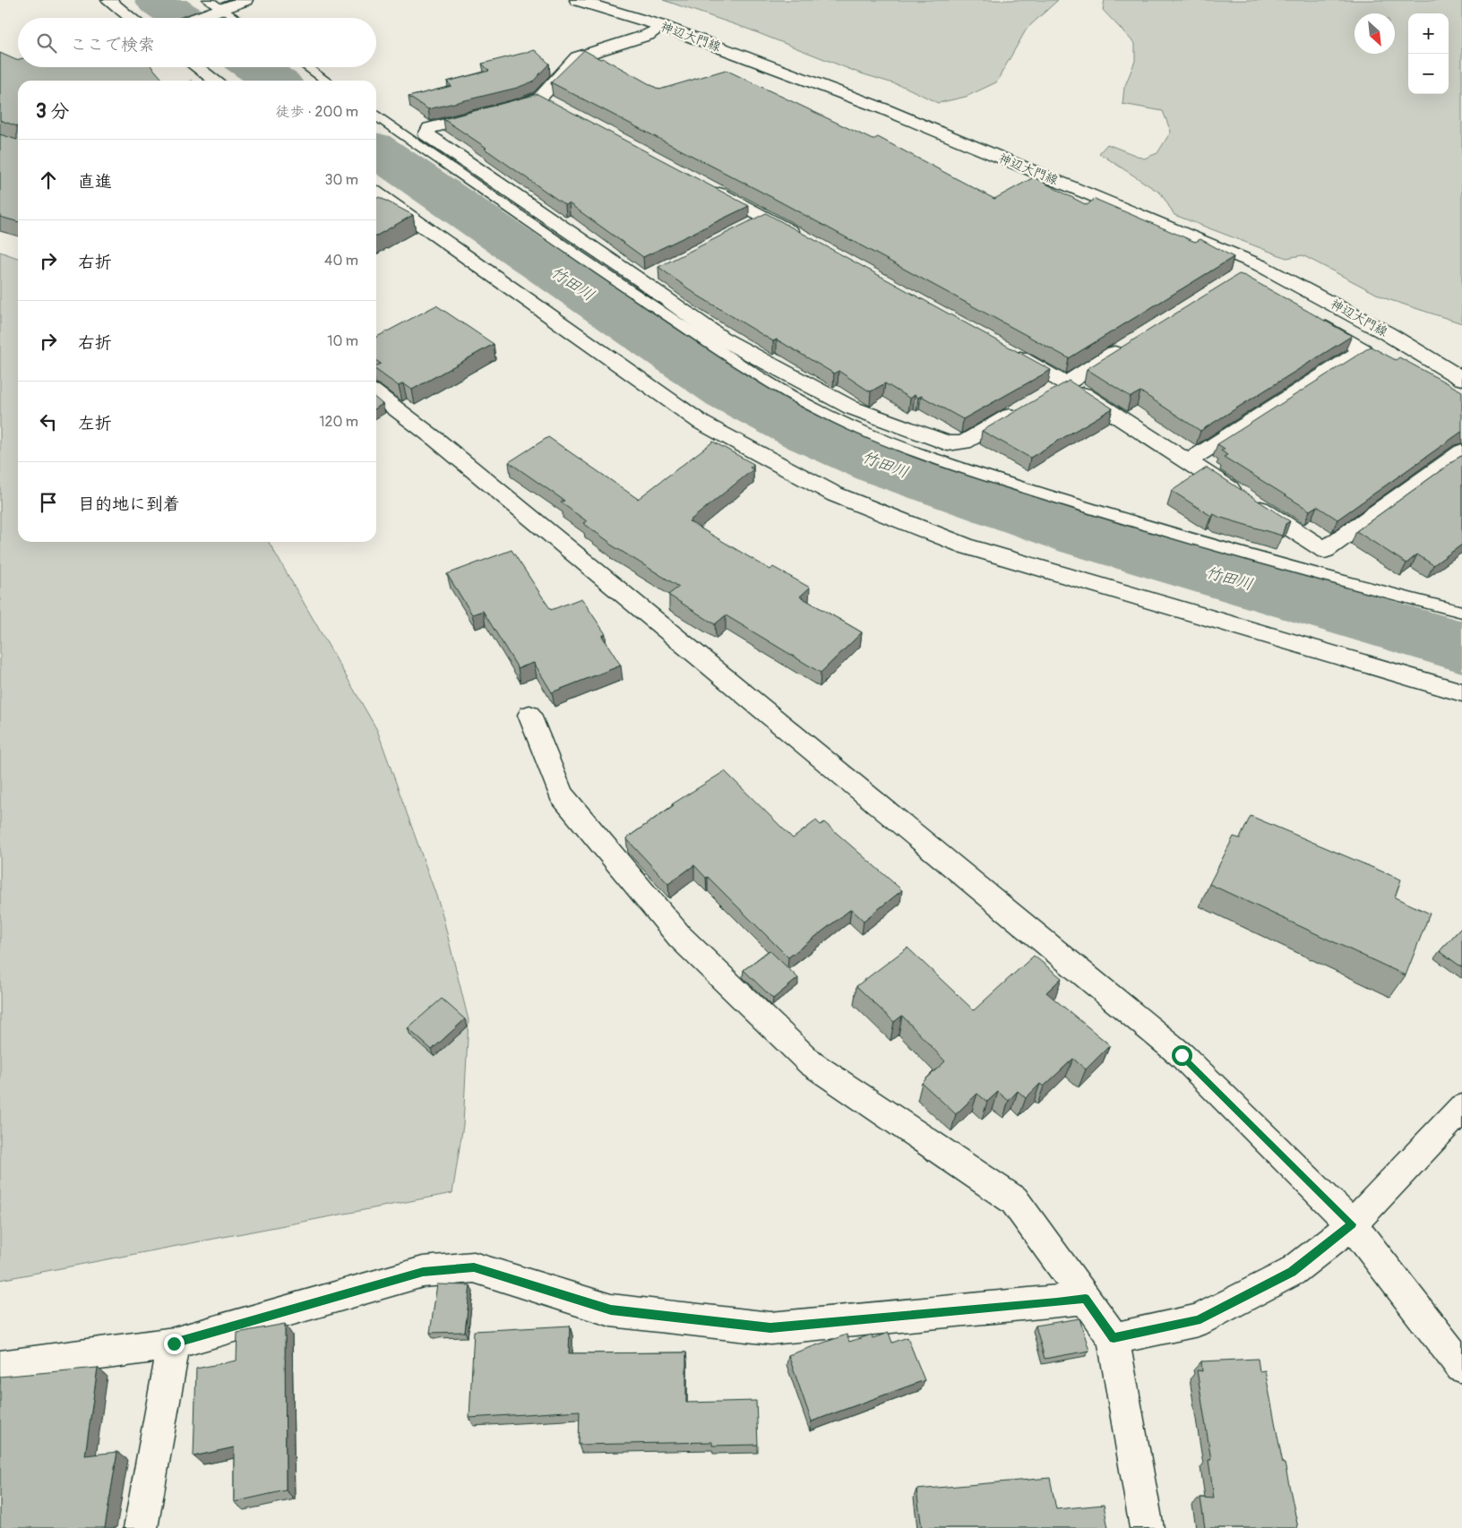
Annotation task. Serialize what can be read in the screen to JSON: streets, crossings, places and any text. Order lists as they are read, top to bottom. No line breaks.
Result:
{"streets":{"street":["神辺大門線"]},"water":["竹田川"],"north":"bottom right","page":{"map_buttons":["+","−"],"search":"ここで検索","heading":["3 分","徒歩 · 200 m"],"list":[["直進","30 m"],["右折","40 m"],["右折","10 m"],["左折","120 m"],"目的地に到着"]}}
